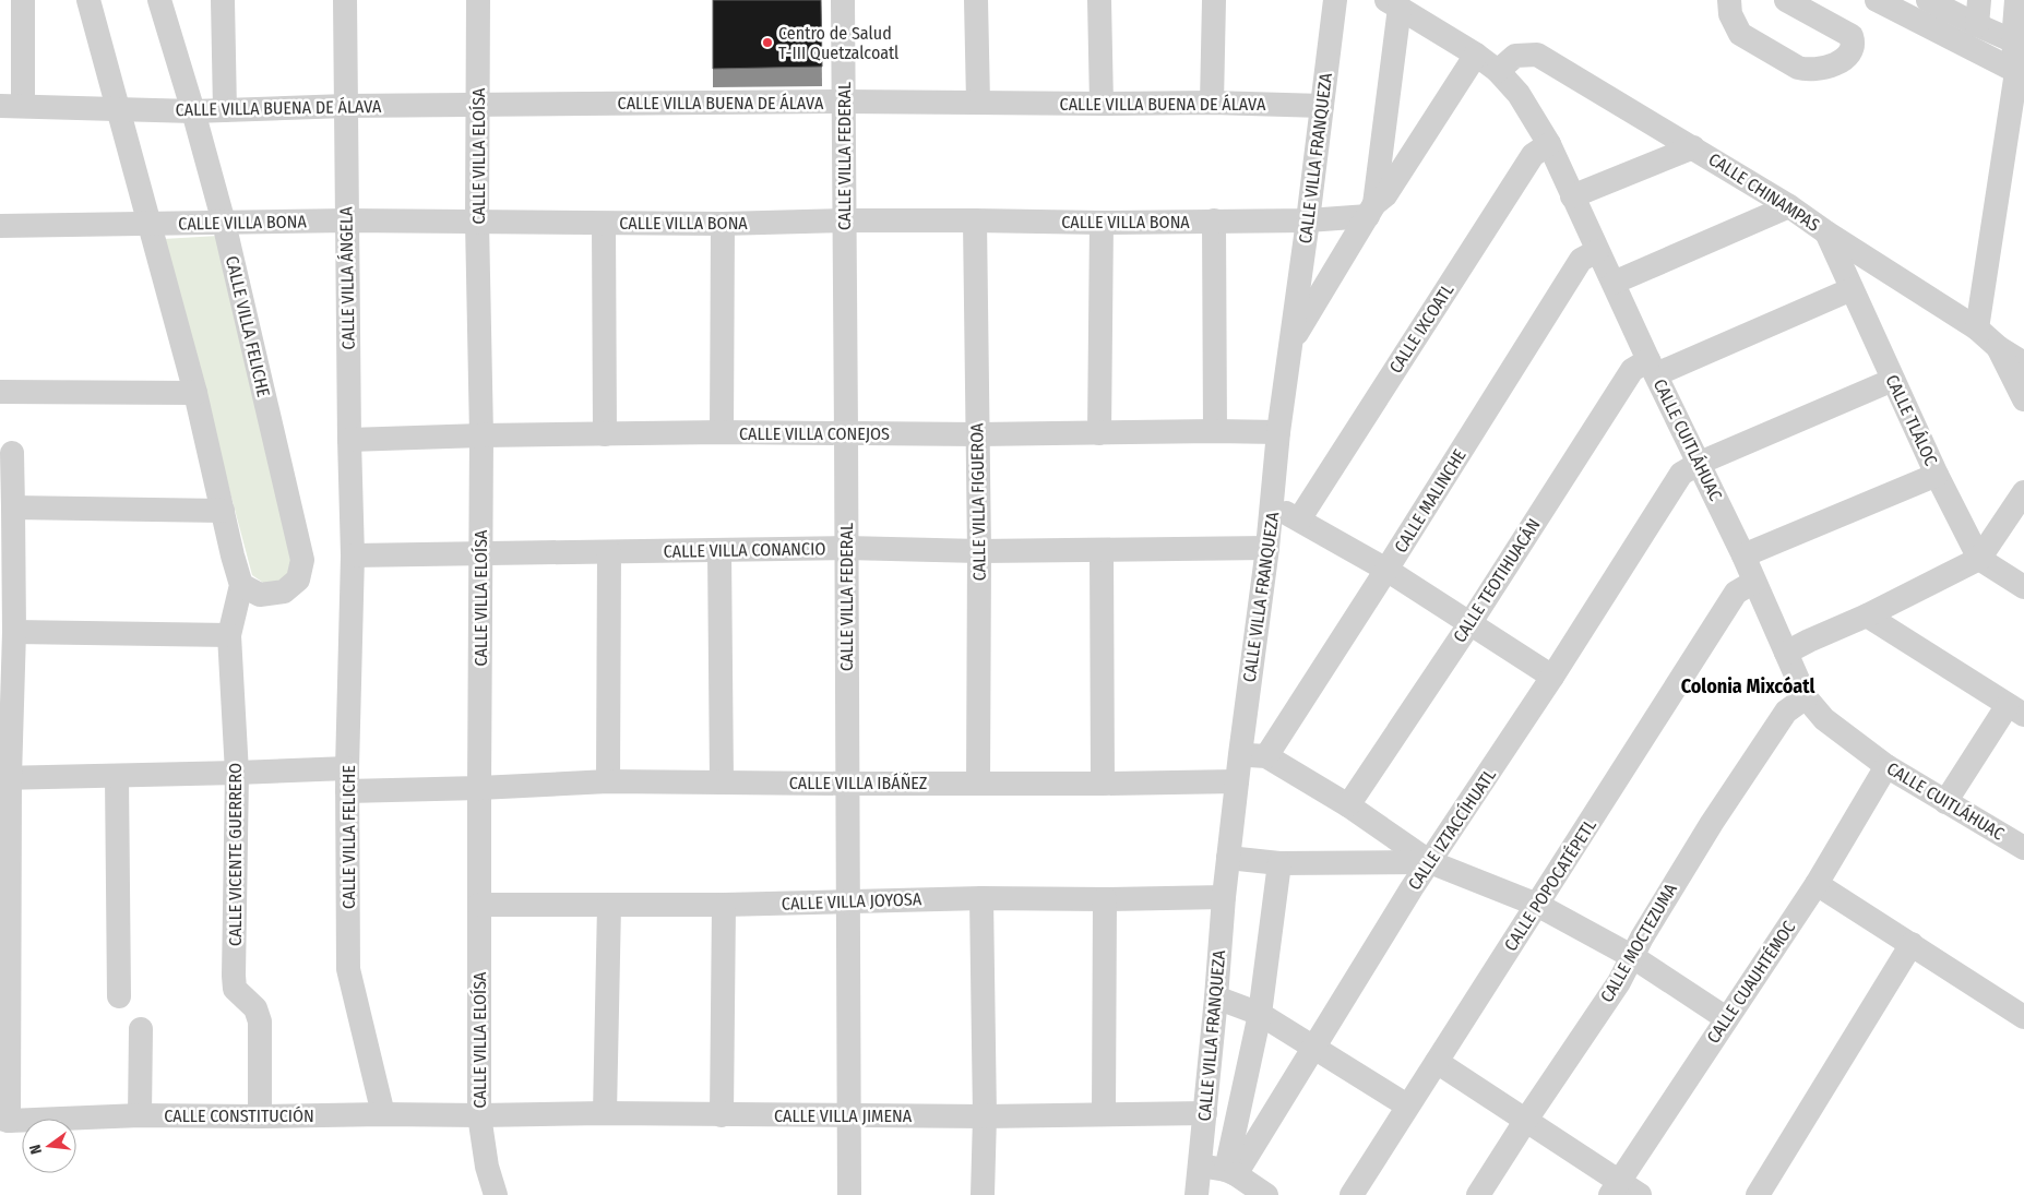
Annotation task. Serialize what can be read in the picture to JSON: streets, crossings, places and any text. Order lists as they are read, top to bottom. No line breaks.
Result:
{"streets":{"street":["CALLE VILLA BUENA DE ÁLAVA","CALLE VILLA ELOÍSA","CALLE VILLA FEDERAL","CALLE VILLA FRANQUEZA","CALLE CHINAMPAS","CALLE VILLA BONA","CALLE VILLA ÁNGELA","CALLE VILLA FELICHE","CALLE IXCOATL","CALLE TLÁLOC","CALLE VILLA CONEJOS","CALLE CUITLÁHUAC","CALLE MALINCHE","CALLE VILLA FIGUEROA","CALLE VILLA CONANCIO","CALLE TEOTIHUACÁN","CALLE VILLA IBÁÑEZ","CALLE IZTACCÍHUATL","CALLE VICENTE GUERRERO","CALLE POPOCATÉPETL","CALLE VILLA JOYOSA","CALLE MOCTEZUMA","CALLE CUAUHTÉMOC","CALLE CONSTITUCIÓN","CALLE VILLA JIMENA"]},"crossings":[["CALLE VILLA BUENA DE ÁLAVA","CALLE VILLA ELOÍSA"],["CALLE VILLA BUENA DE ÁLAVA","CALLE VILLA FEDERAL"],["CALLE VILLA BUENA DE ÁLAVA","CALLE VILLA FRANQUEZA"],["CALLE VILLA BUENA DE ÁLAVA","CALLE VILLA ÁNGELA"],["CALLE VILLA BUENA DE ÁLAVA","CALLE VILLA FELICHE"],["CALLE VILLA ELOÍSA","CALLE VILLA BONA"],["CALLE VILLA ELOÍSA","CALLE VILLA CONEJOS"],["CALLE VILLA ELOÍSA","CALLE VILLA CONANCIO"],["CALLE VILLA ELOÍSA","CALLE VILLA IBÁÑEZ"],["CALLE VILLA ELOÍSA","CALLE VILLA JOYOSA"],["CALLE VILLA ELOÍSA","CALLE CONSTITUCIÓN"],["CALLE VILLA ELOÍSA","CALLE VILLA JIMENA"],["CALLE VILLA FEDERAL","CALLE VILLA BONA"],["CALLE VILLA FEDERAL","CALLE VILLA CONEJOS"],["CALLE VILLA FEDERAL","CALLE VILLA CONANCIO"],["CALLE VILLA FEDERAL","CALLE VILLA IBÁÑEZ"],["CALLE VILLA FEDERAL","CALLE VILLA JOYOSA"],["CALLE VILLA FEDERAL","CALLE VILLA JIMENA"],["CALLE VILLA FRANQUEZA","CALLE VILLA BONA"],["CALLE VILLA FRANQUEZA","CALLE VILLA CONEJOS"],["CALLE VILLA FRANQUEZA","CALLE VILLA CONANCIO"],["CALLE VILLA FRANQUEZA","CALLE VILLA IBÁÑEZ"],["CALLE VILLA FRANQUEZA","CALLE VILLA JOYOSA"],["CALLE VILLA FRANQUEZA","CALLE VILLA JIMENA"],["CALLE CHINAMPAS","CALLE TLÁLOC"],["CALLE CHINAMPAS","CALLE CUITLÁHUAC"],["CALLE VILLA BONA","CALLE VILLA ÁNGELA"],["CALLE VILLA BONA","CALLE VILLA FELICHE"],["CALLE VILLA BONA","CALLE VILLA FIGUEROA"],["CALLE VILLA ÁNGELA","CALLE VILLA FELICHE"],["CALLE VILLA ÁNGELA","CALLE VILLA CONEJOS"],["CALLE VILLA ÁNGELA","CALLE VILLA CONANCIO"],["CALLE VILLA FELICHE","CALLE VILLA CONANCIO"],["CALLE VILLA FELICHE","CALLE VILLA IBÁÑEZ"],["CALLE VILLA FELICHE","CALLE VICENTE GUERRERO"],["CALLE VILLA FELICHE","CALLE CONSTITUCIÓN"],["CALLE IXCOATL","CALLE CUITLÁHUAC"],["CALLE TLÁLOC","CALLE TEOTIHUACÁN"],["CALLE TLÁLOC","CALLE IZTACCÍHUATL"],["CALLE VILLA CONEJOS","CALLE VILLA FIGUEROA"],["CALLE CUITLÁHUAC","CALLE MALINCHE"],["CALLE CUITLÁHUAC","CALLE TEOTIHUACÁN"],["CALLE CUITLÁHUAC","CALLE IZTACCÍHUATL"],["CALLE CUITLÁHUAC","CALLE POPOCATÉPETL"],["CALLE CUITLÁHUAC","CALLE MOCTEZUMA"],["CALLE CUITLÁHUAC","CALLE CUAUHTÉMOC"],["CALLE VILLA FIGUEROA","CALLE VILLA CONANCIO"],["CALLE VILLA FIGUEROA","CALLE VILLA IBÁÑEZ"],["CALLE VILLA IBÁÑEZ","CALLE VICENTE GUERRERO"],["CALLE VICENTE GUERRERO","CALLE CONSTITUCIÓN"],["CALLE CONSTITUCIÓN","CALLE VILLA JIMENA"]],"districts":["Colonia Mixcóatl"],"places":["Centro de Salud T-III Quetzalcoatl"],"north":"left"}
